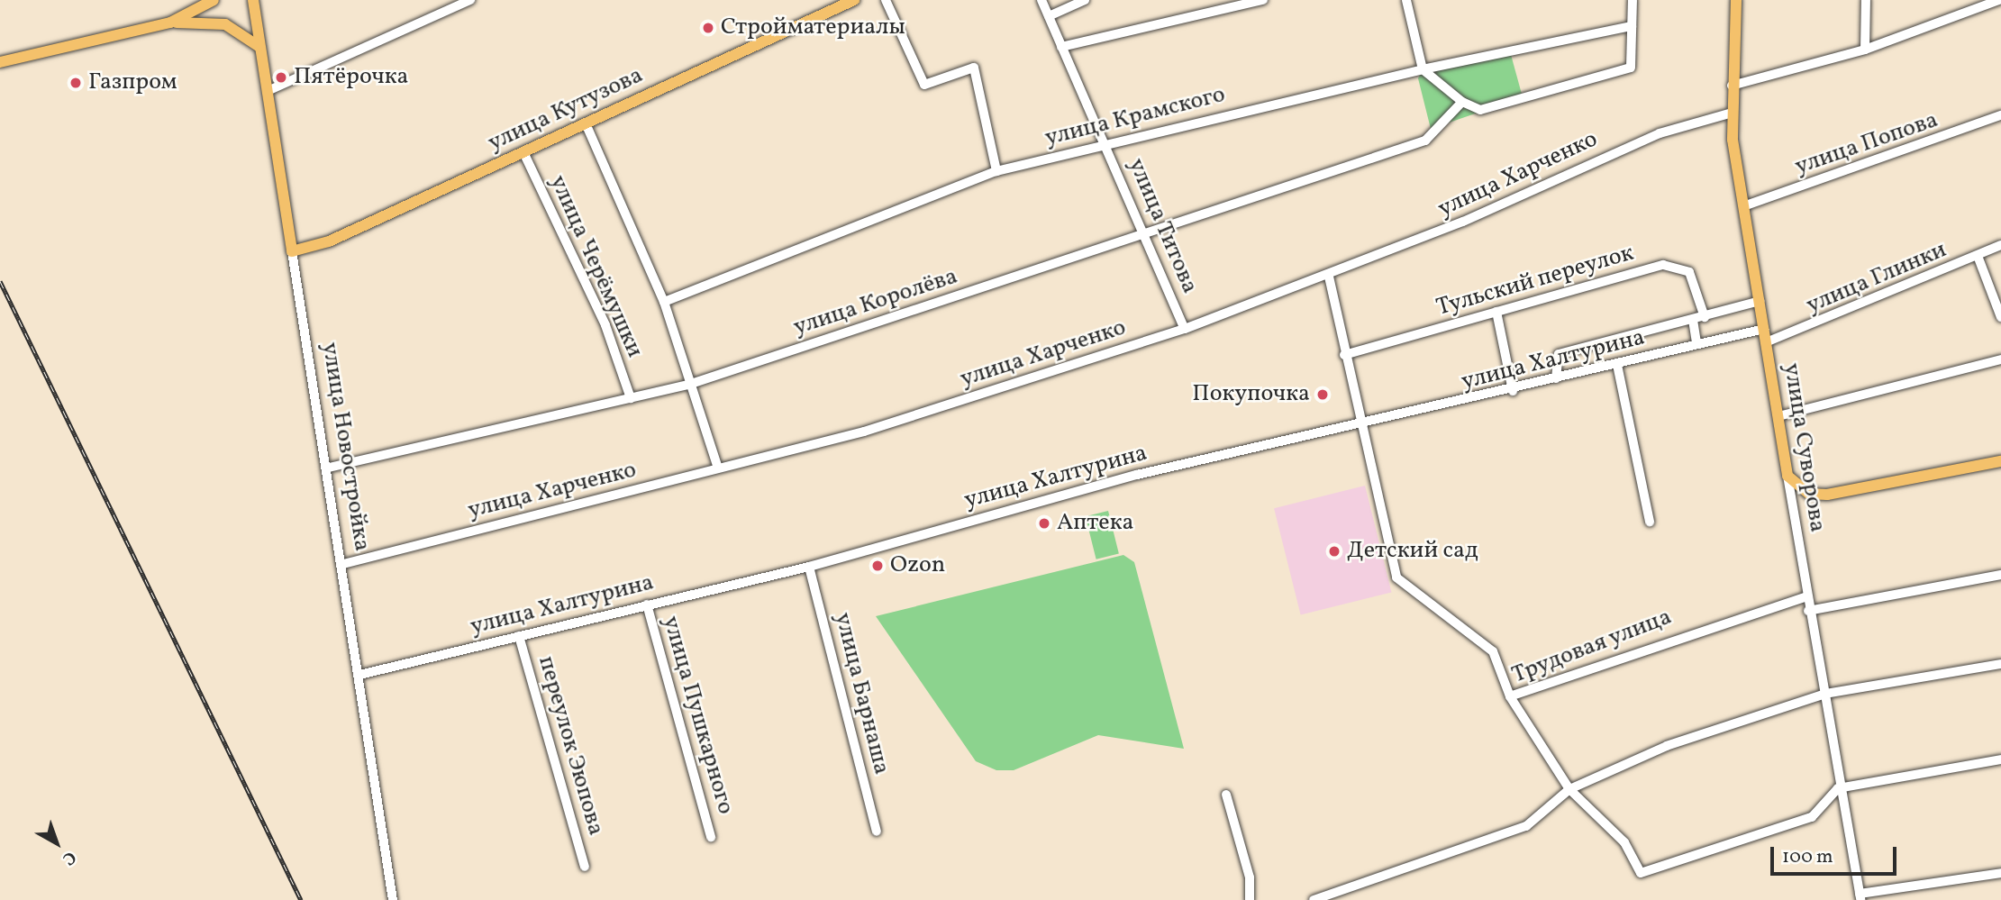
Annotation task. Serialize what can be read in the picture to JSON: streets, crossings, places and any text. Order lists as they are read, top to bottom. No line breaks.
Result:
{"streets":{"main road":["улица Кутузова","улица Новостройка","улица Суворова"],"street":["улица Крамского","улица Попова","улица Харченко","улица Титова","улица Черёмушки","улица Глинки","Тульский переулок","улица Королёва","улица Халтурина","Трудовая улица","улица Барнаша","улица Пушкарного","переулок Эюпова"]},"crossings":[["улица Кутузова","улица Черёмушки"],["улица Кутузова","улица Новостройка"],["улица Крамского","улица Титова"],["улица Попова","улица Суворова"],["улица Харченко","улица Титова"],["улица Харченко","улица Новостройка"],["улица Харченко","улица Суворова"],["улица Титова","улица Королёва"],["улица Черёмушки","улица Королёва"],["улица Глинки","улица Суворова"],["улица Королёва","улица Новостройка"],["улица Халтурина","улица Новостройка"],["улица Халтурина","улица Суворова"],["улица Халтурина","улица Барнаша"],["улица Халтурина","улица Пушкарного"],["улица Халтурина","переулок Эюпова"],["улица Суворова","Трудовая улица"]],"places":["Стройматериалы","Пятёрочка","Газпром","Покупочка","Аптека","Детский сад","Ozon"],"scale_bar":"100 m","north":"bottom right"}
